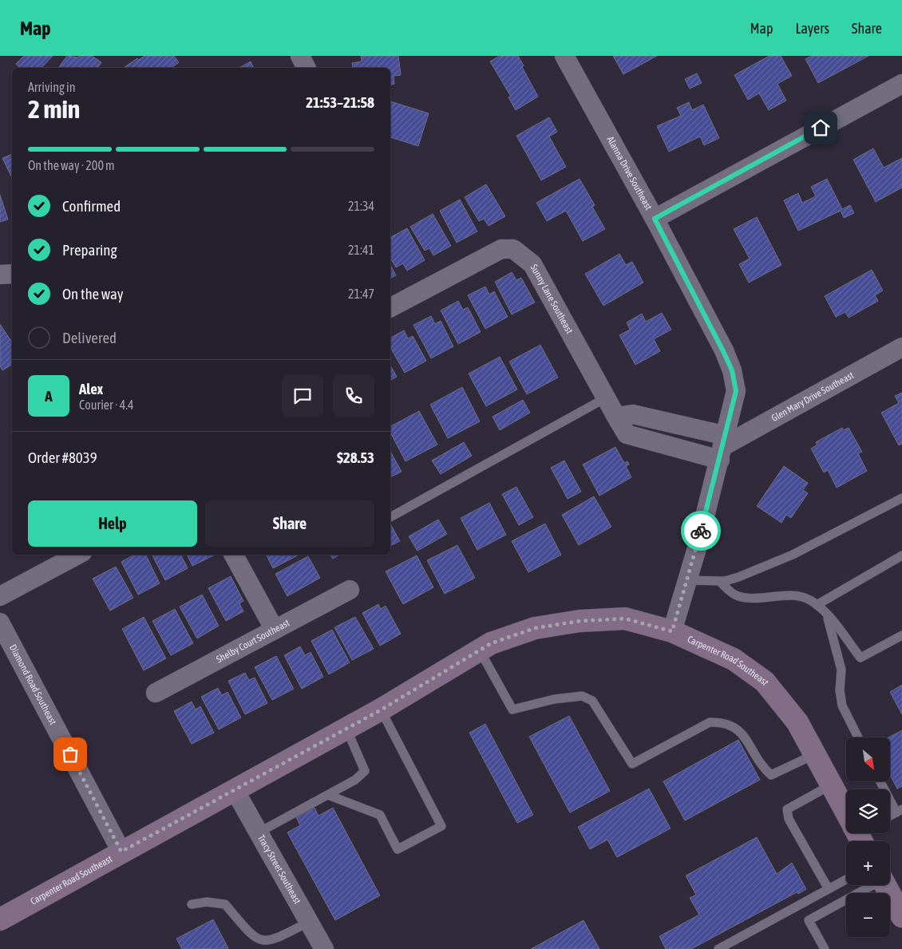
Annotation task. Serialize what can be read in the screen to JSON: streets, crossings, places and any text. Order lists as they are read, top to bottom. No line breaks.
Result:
{"streets":{"street":["Alanna Drive Southeast","Sunny Lane Southeast","Glen Mary Drive Southeast","Shelby Court Southeast","Carpenter Road Southeast","Diamond Road Southeast","Tracy Street Southeast"]},"crossings":[["Alanna Drive Southeast","Sunny Lane Southeast"],["Alanna Drive Southeast","Glen Mary Drive Southeast"],["Alanna Drive Southeast","Carpenter Road Southeast"],["Sunny Lane Southeast","Glen Mary Drive Southeast"],["Carpenter Road Southeast","Diamond Road Southeast"],["Carpenter Road Southeast","Tracy Street Southeast"]],"north":"bottom right","page":{"header":"Map","nav":["Map","Layers","Share"],"heading":["2 min","Arriving in","21:53–21:58"],"panel":["Alex","Courier · 4.4","Order #8039","$28.53"],"bar":"On the way · 200 m","list":[["Confirmed","21:34"],["Preparing","21:41"],["On the way","21:47"],"Delivered"],"round":"A","buttons":["Help","Share"],"map_buttons":["+","−"]}}
